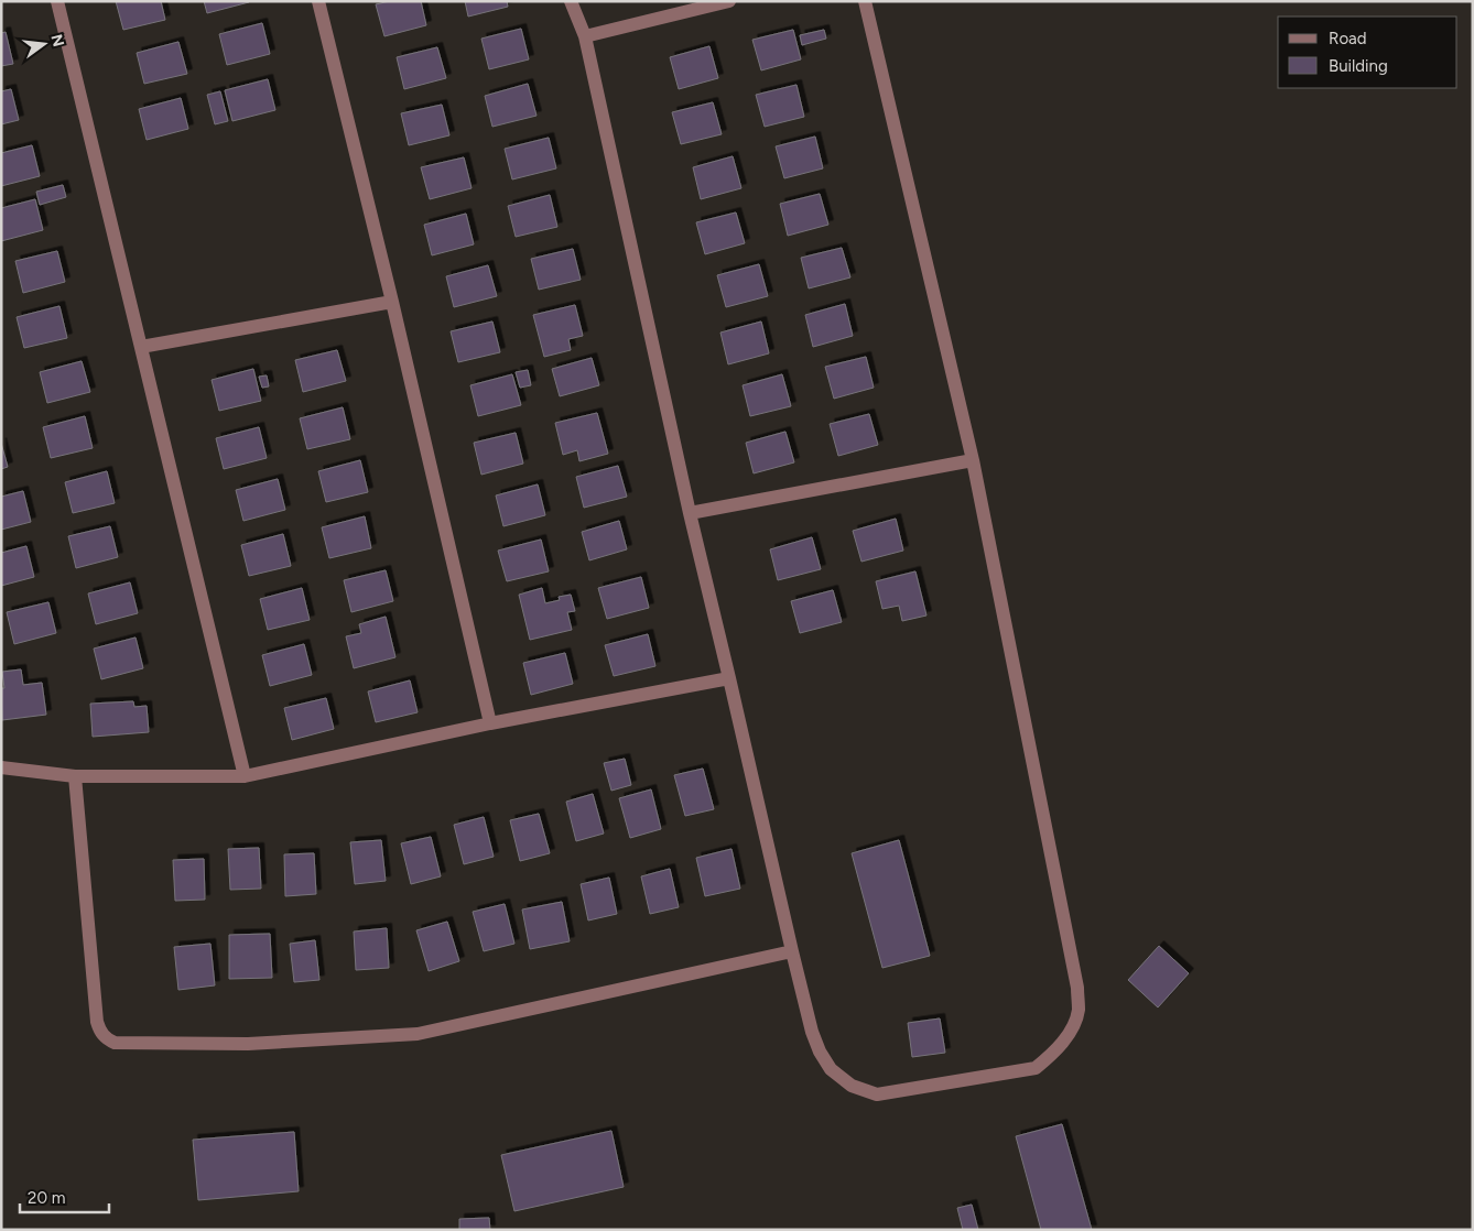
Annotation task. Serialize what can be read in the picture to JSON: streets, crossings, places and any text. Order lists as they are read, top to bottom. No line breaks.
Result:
{"legend":["Road","Building"],"scale_bar":"20 m","north":"right"}
